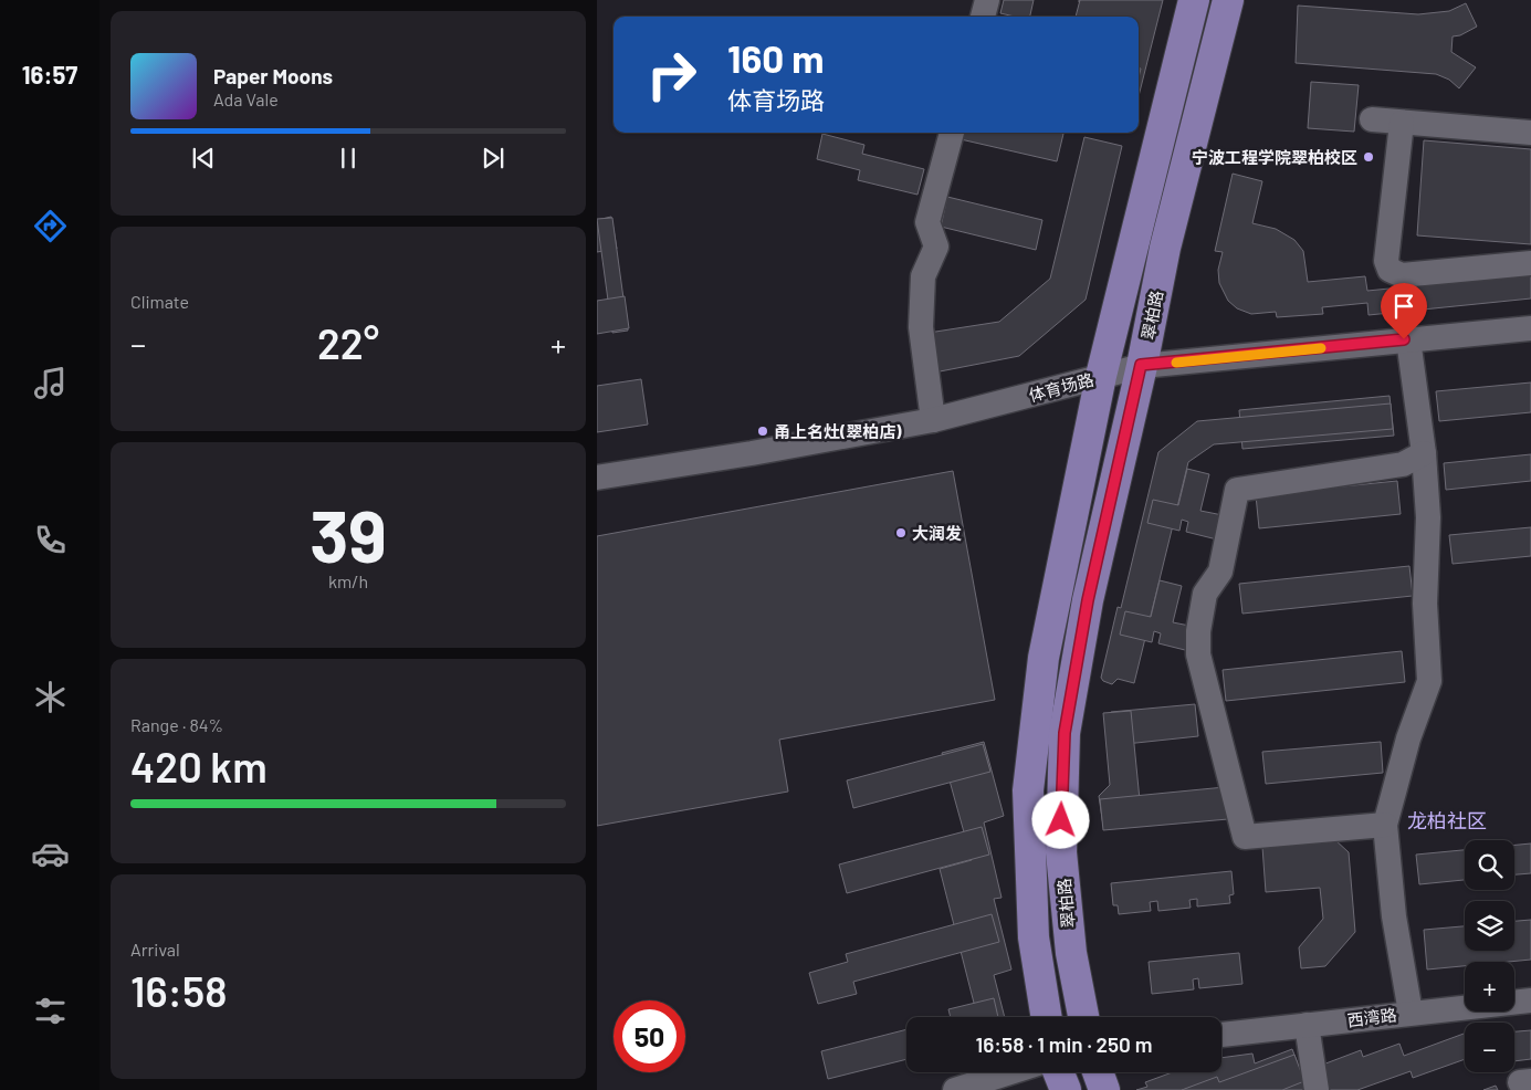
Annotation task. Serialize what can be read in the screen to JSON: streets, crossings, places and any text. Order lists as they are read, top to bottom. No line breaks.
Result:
{"streets":{"main road":["翠柏路"],"street":["体育场路","西湾路"]},"crossings":[["翠柏路","体育场路"]],"districts":["龙柏社区"],"places":["宁波工程学院翠柏校区","甬上名灶(翠柏店)","大润发"],"page":{"tabs":"16:57","turn":["160 m","体育场路"],"song":["Paper Moons","Ada Vale"],"tile":["Climate",["39","km/h"],["Range · 84%","420 km"],["Arrival","16:58"]],"heat":["−","22°","+"],"map_buttons":["+","−"],"limit":"50","trip":"16:58 · 1 min · 250 m"}}
